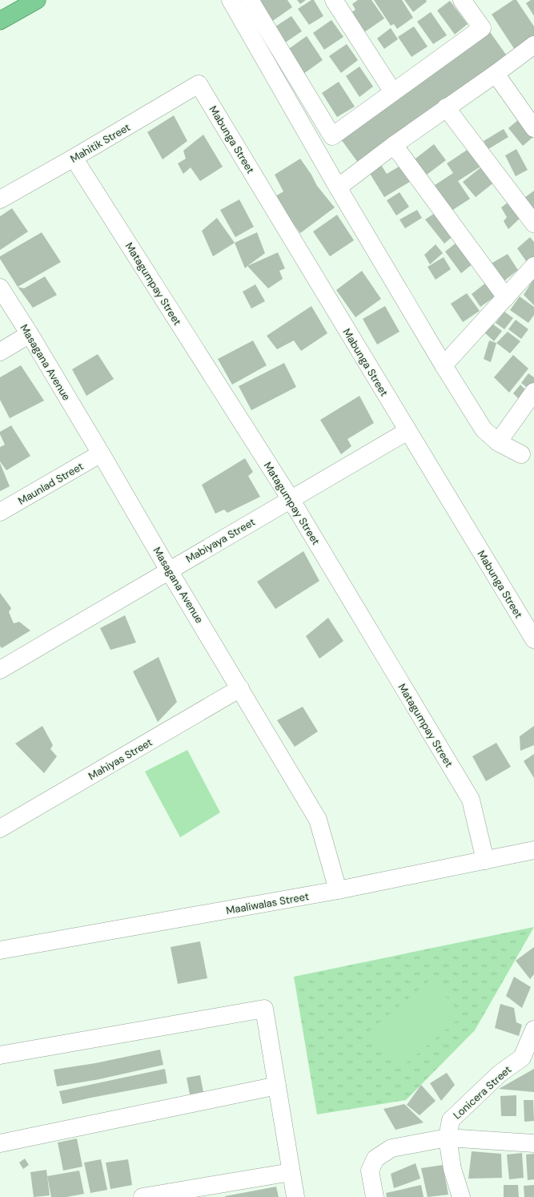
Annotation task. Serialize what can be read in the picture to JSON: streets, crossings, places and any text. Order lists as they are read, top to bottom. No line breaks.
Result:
{"streets":{"street":["Mabunga Street","Mahitik Street","Matagumpay Street","Masagana Avenue","Maunlad Street","Mabiyaya Street","Mahiyas Street","Maaliwalas Street","Lonicera Street"]},"crossings":[["Mabunga Street","Mahitik Street"],["Mabunga Street","Mabiyaya Street"],["Mahitik Street","Matagumpay Street"],["Matagumpay Street","Mabiyaya Street"],["Matagumpay Street","Maaliwalas Street"],["Masagana Avenue","Maunlad Street"],["Masagana Avenue","Mabiyaya Street"],["Masagana Avenue","Mahiyas Street"],["Masagana Avenue","Maaliwalas Street"]]}
